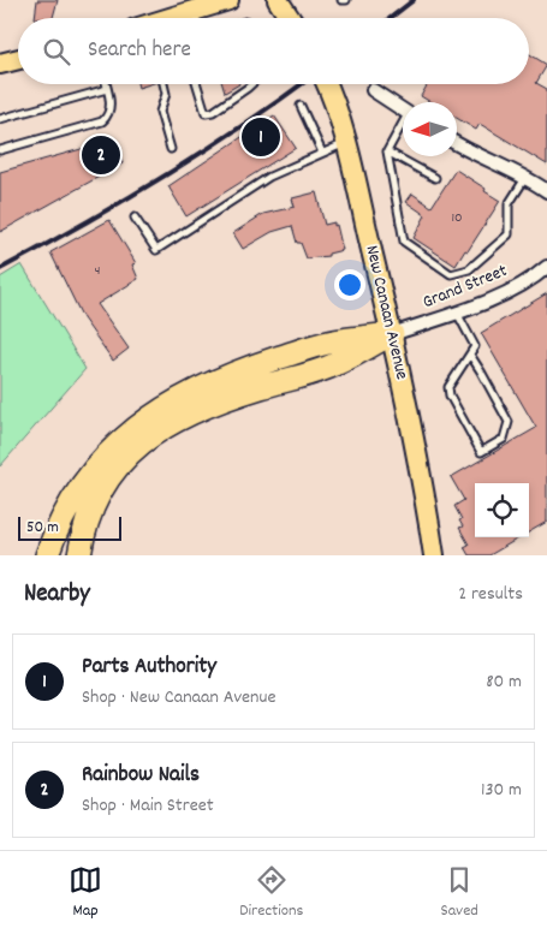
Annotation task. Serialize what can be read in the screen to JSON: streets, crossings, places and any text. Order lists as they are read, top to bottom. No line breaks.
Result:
{"streets":{"main road":["New Canaan Avenue"],"street":["Grand Street"]},"crossings":[["Grand Street","New Canaan Avenue"]],"house_numbers":["10","4"],"scale_bar":"50 m","north":"left","page":{"search":"Search here","pins":["1","2"],"scale":"50 m","heading":["Nearby","2 results"],"list":[{"mark":"1","name":"Parts Authority","note":"Shop · New Canaan Avenue","value":"80 m"},{"mark":"2","name":"Rainbow Nails","note":"Shop · Main Street","value":"130 m"}],"nav":["Map","Directions","Saved"]}}
